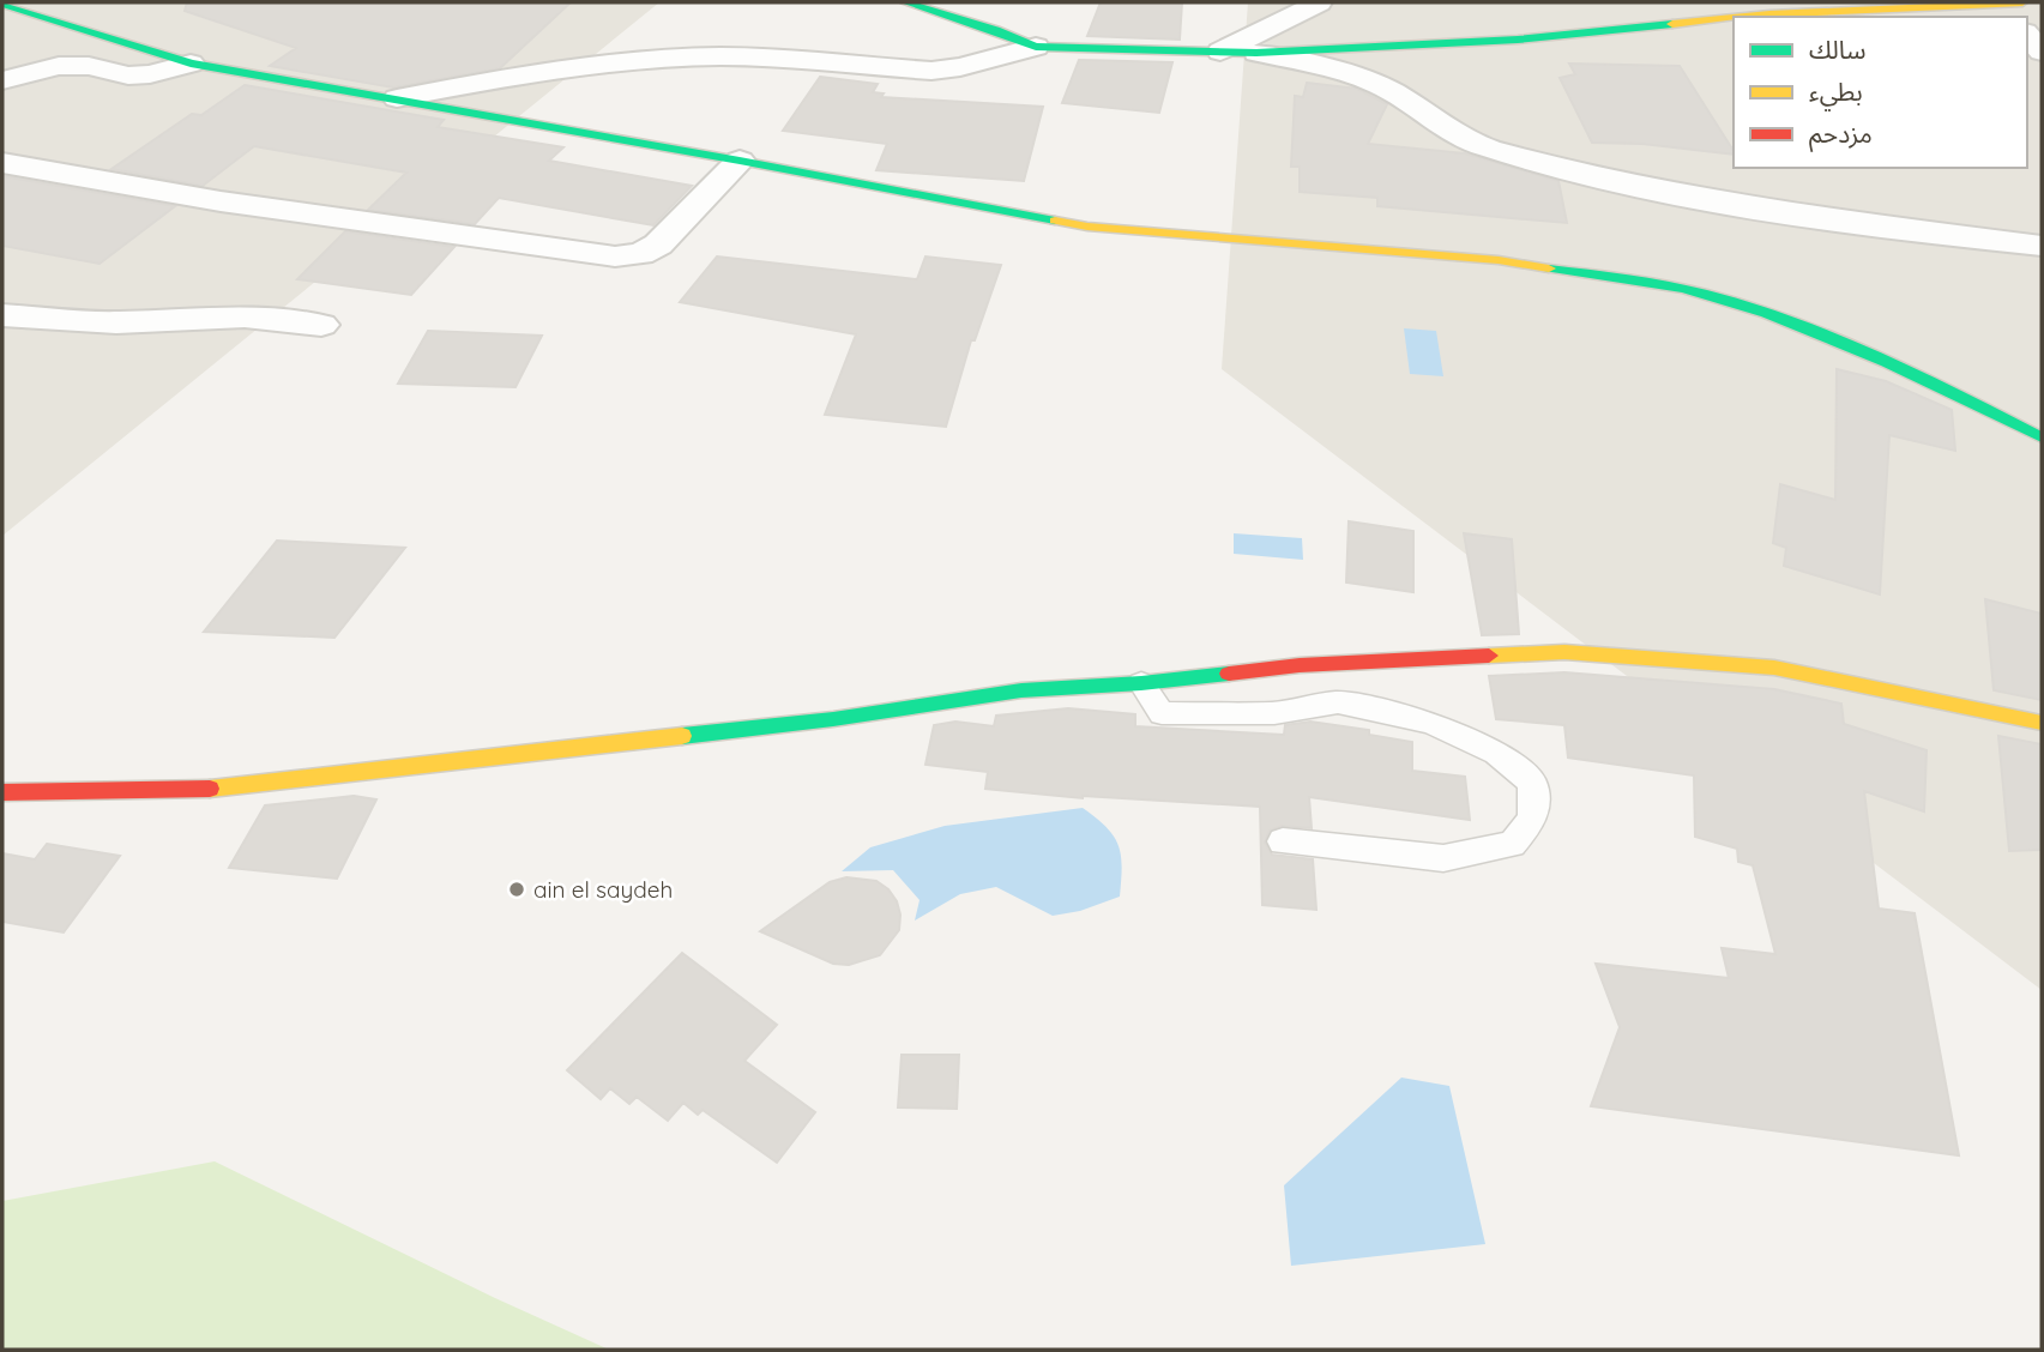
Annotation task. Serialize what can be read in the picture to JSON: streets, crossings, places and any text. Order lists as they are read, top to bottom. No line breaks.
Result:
{"places":["ain el saydeh"],"legend":["سالك","بطيء","مزدحم"]}
